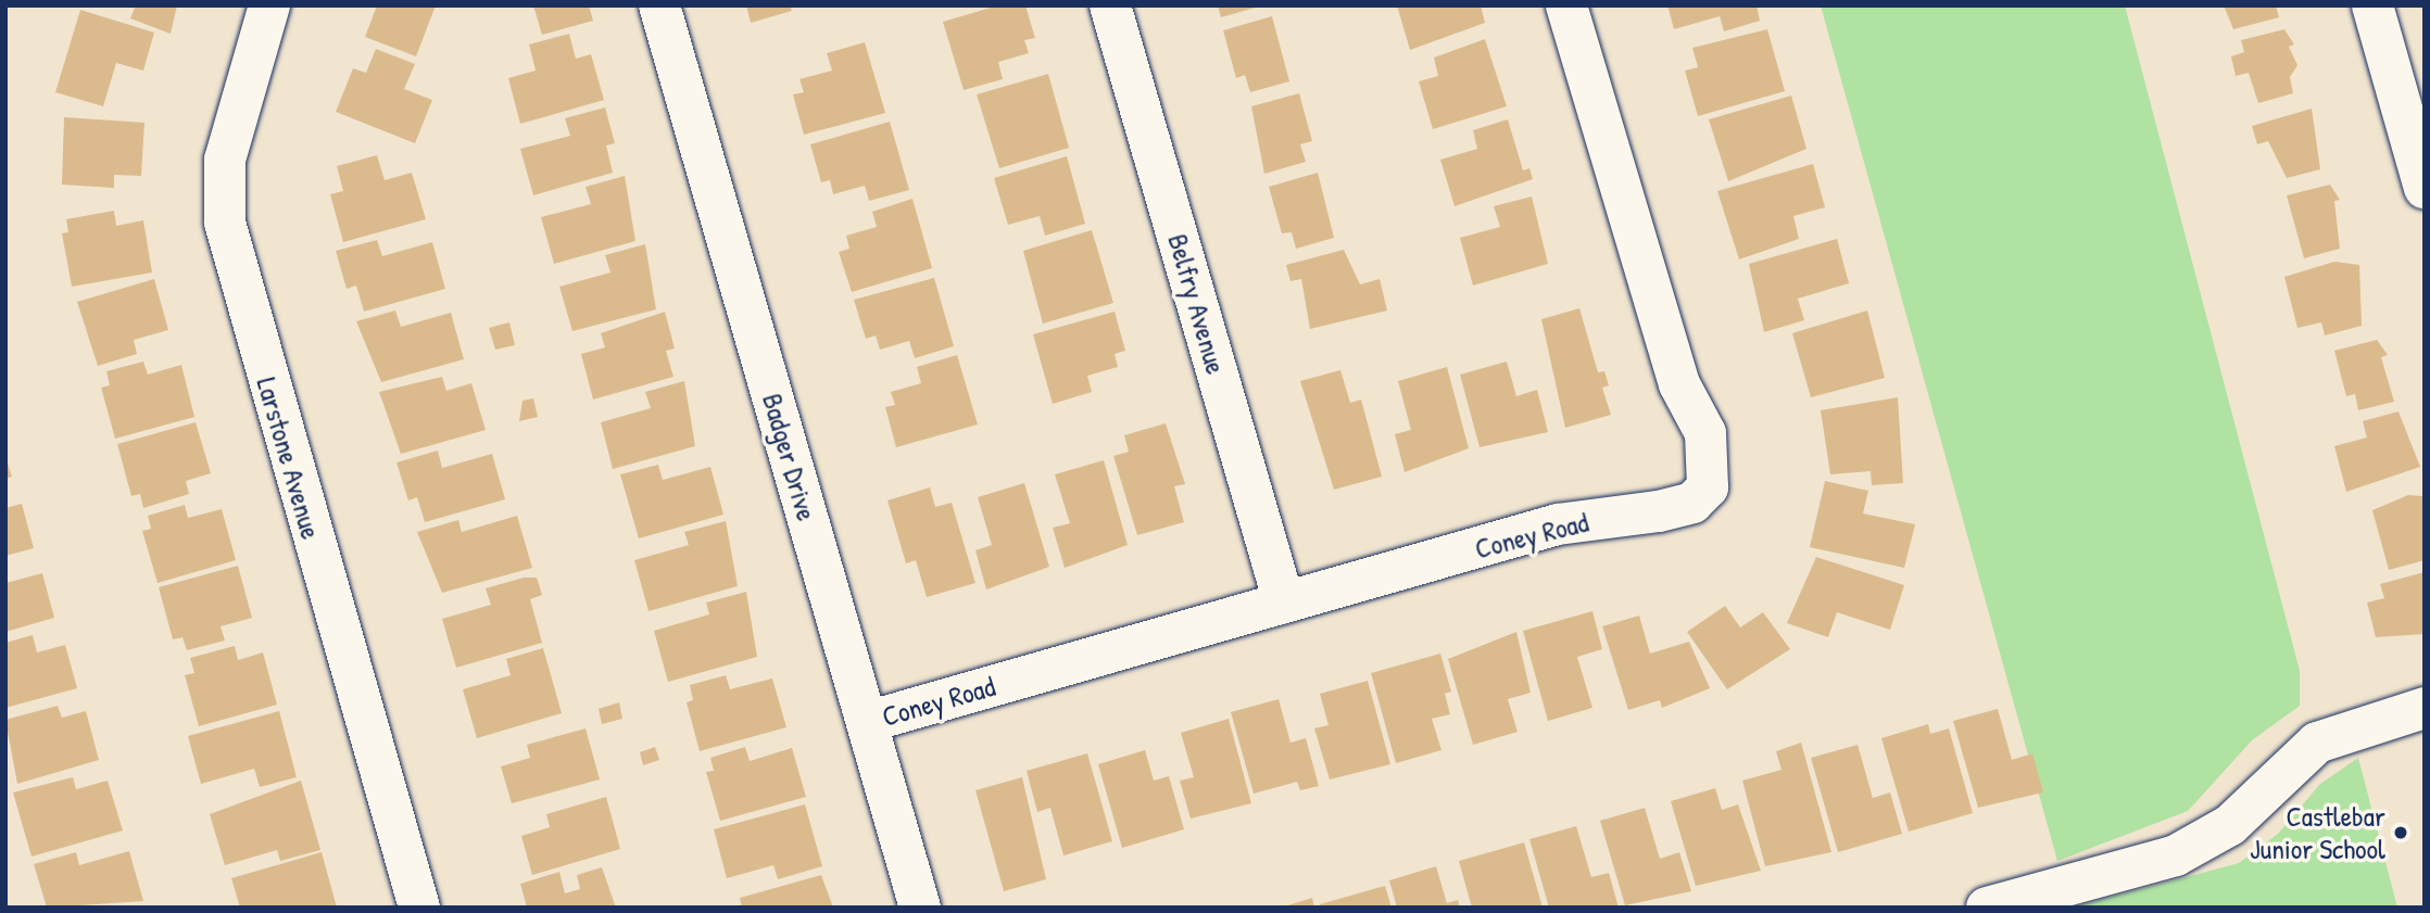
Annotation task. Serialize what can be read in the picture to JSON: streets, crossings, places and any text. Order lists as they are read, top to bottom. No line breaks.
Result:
{"streets":{"street":["Belfry Avenue","Badger Drive","Larstone Avenue","Coney Road"]},"crossings":[["Belfry Avenue","Coney Road"],["Badger Drive","Coney Road"]],"places":["Castlebar Junior School"]}
